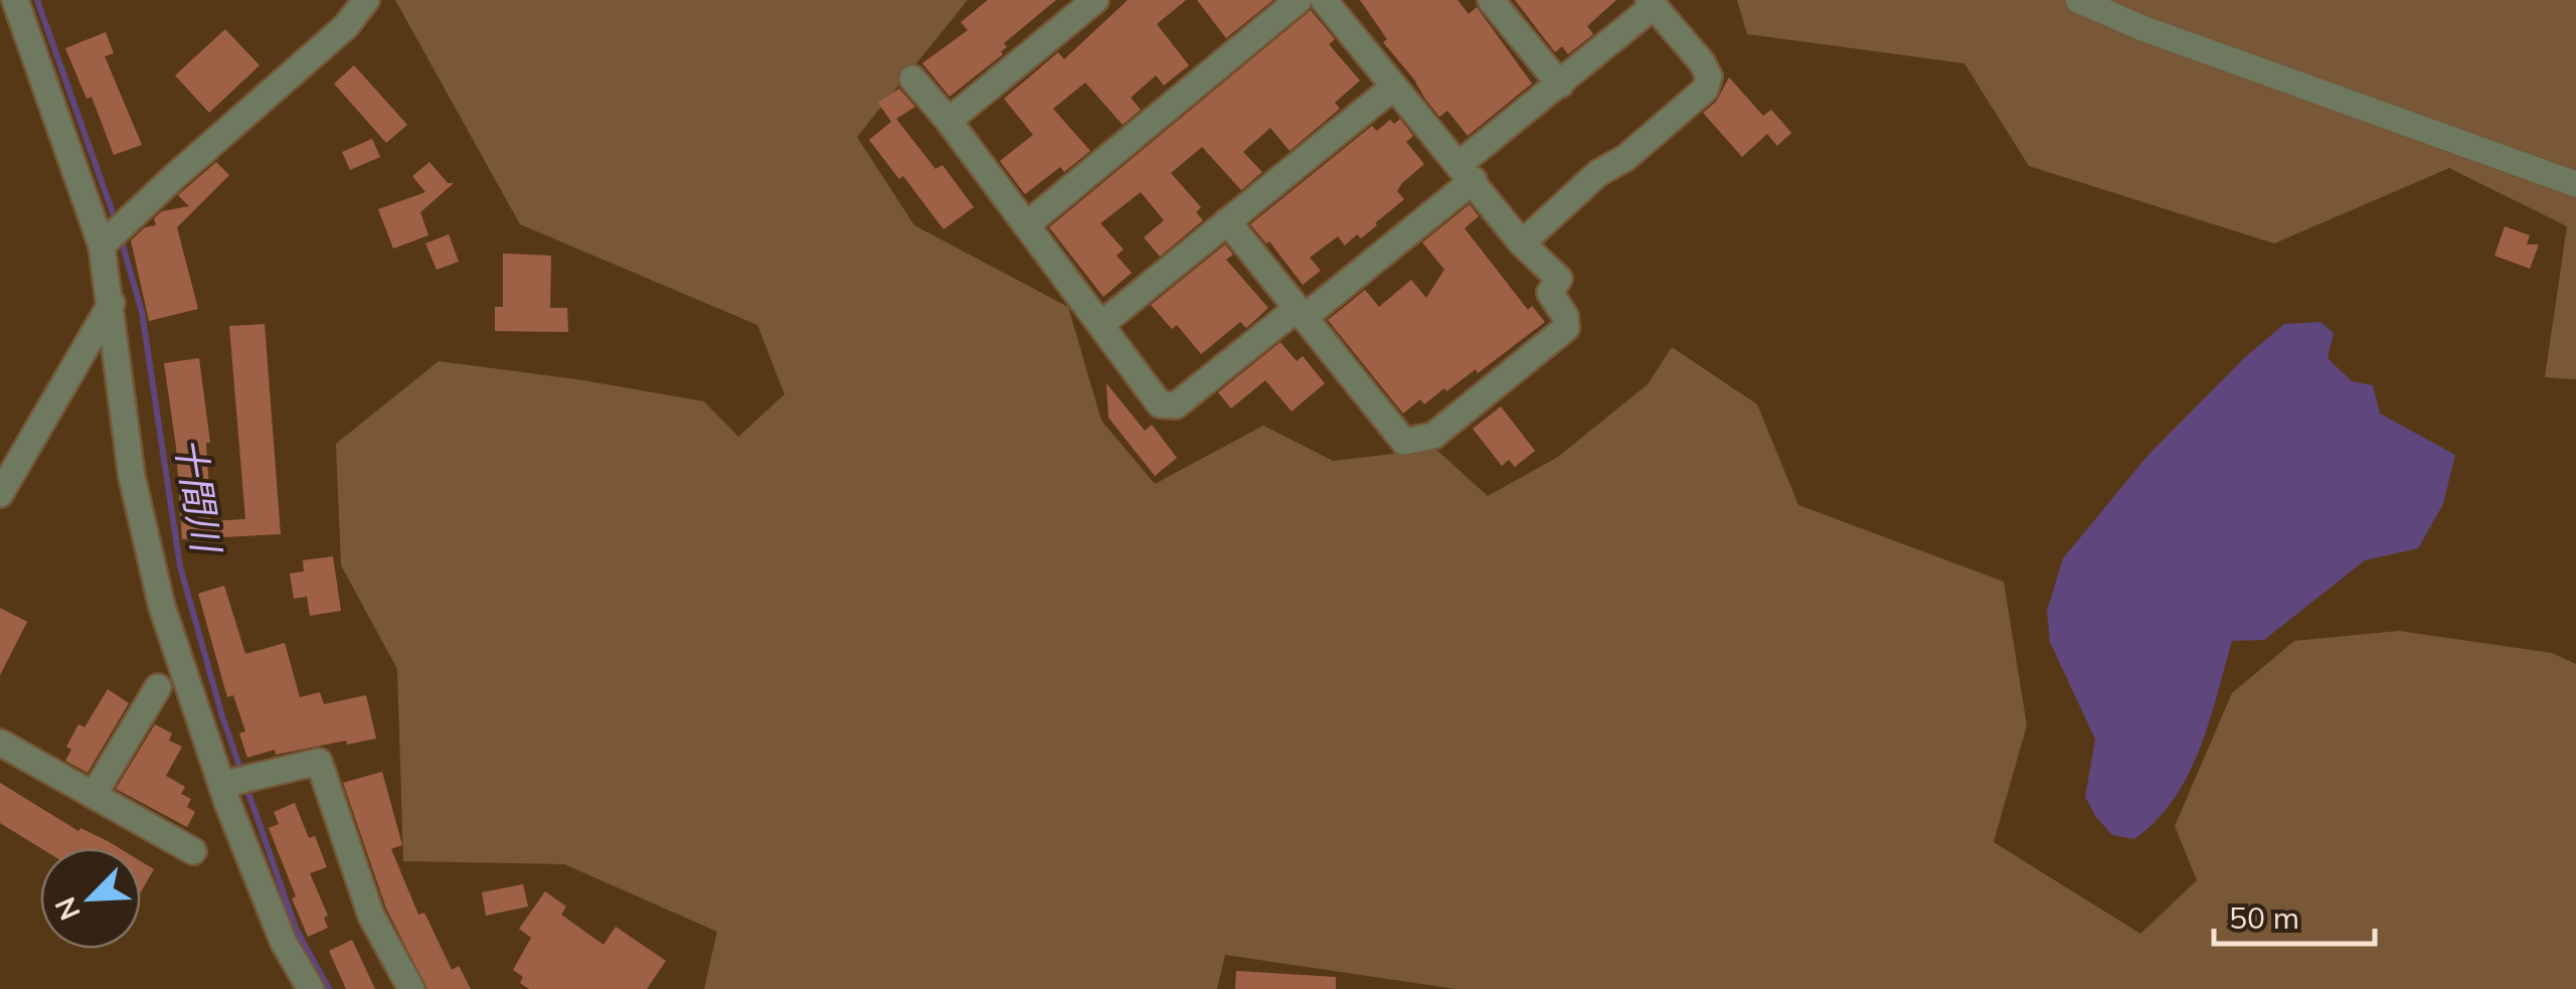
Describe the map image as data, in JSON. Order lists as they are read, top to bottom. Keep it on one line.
{"water":["十間川"],"scale_bar":"50 m","north":"bottom left"}
